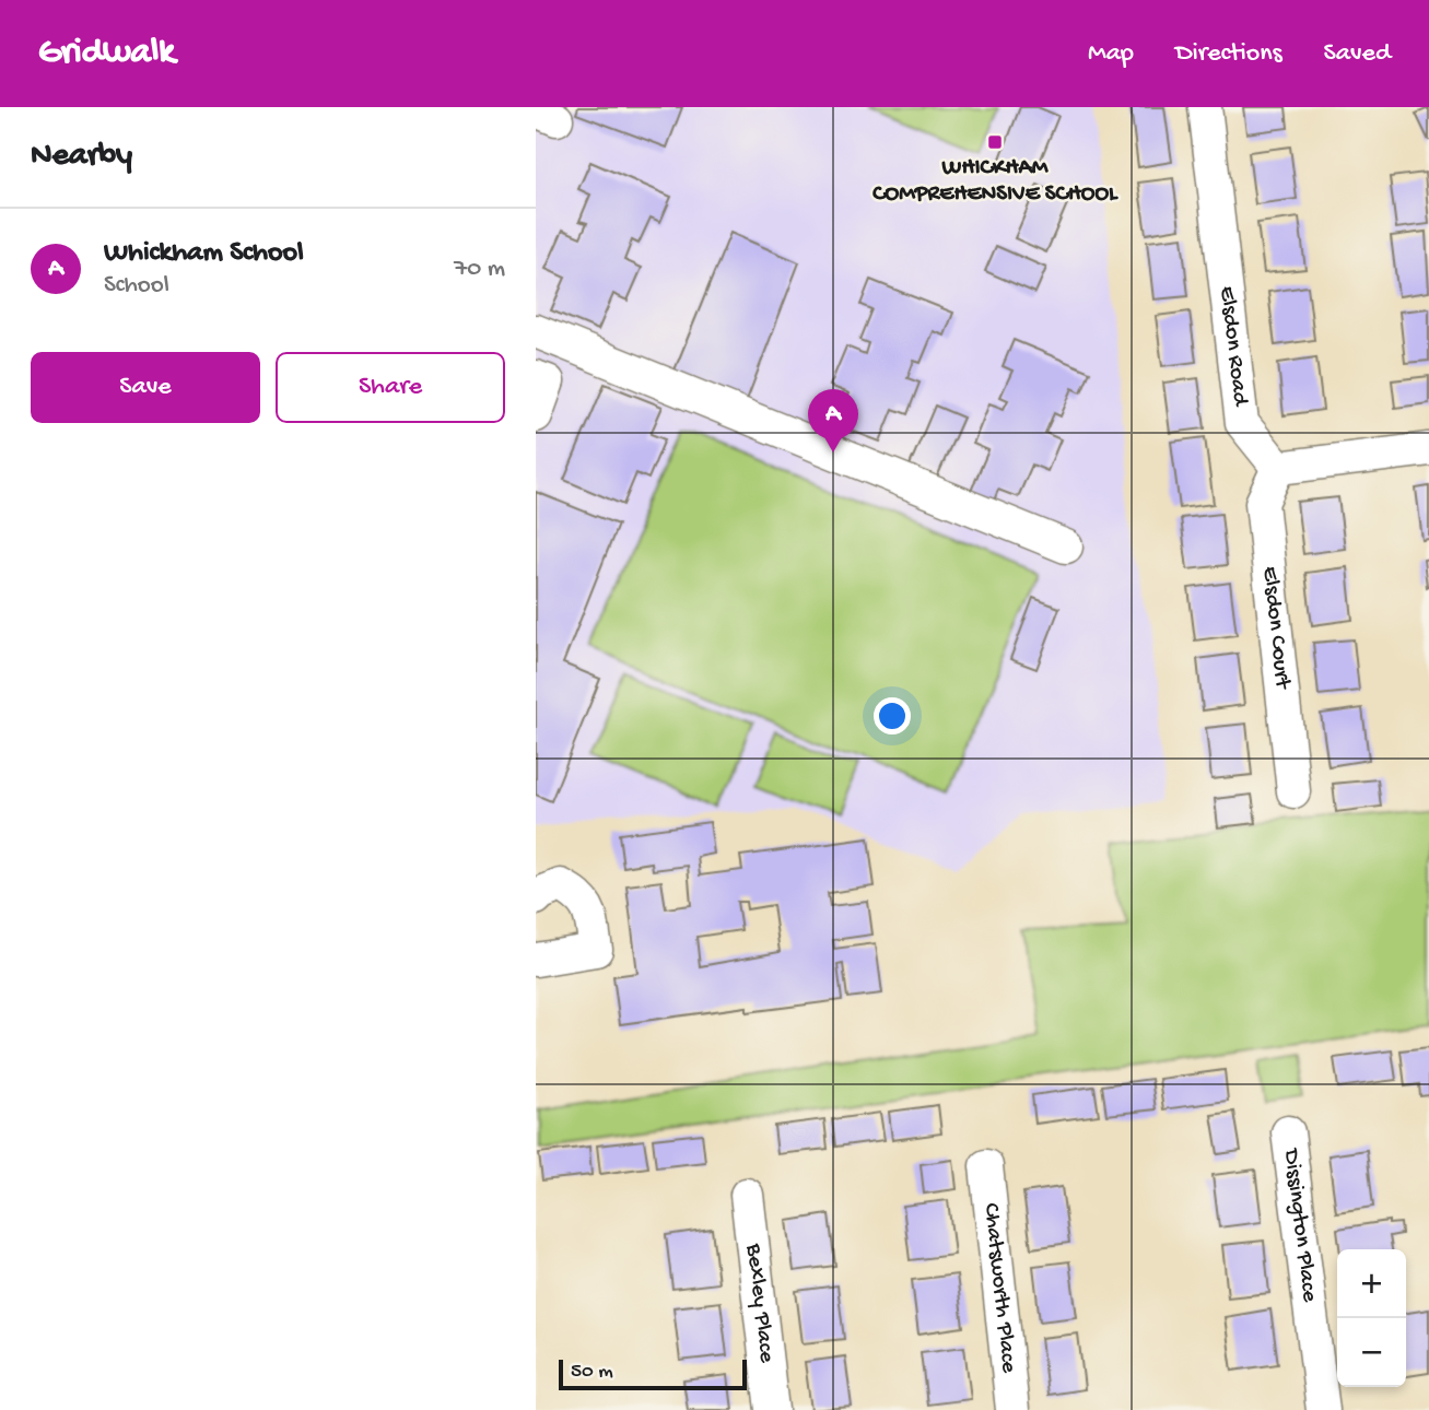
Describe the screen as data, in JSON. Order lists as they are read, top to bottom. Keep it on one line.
{"streets":{"street":["Elsdon Road","Elsdon Court","Dissington Place","Chatsworth Place","Bexley Place"]},"crossings":[["Elsdon Road","Elsdon Court"]],"places":{"transit":["WHICKHAM COMPREHENSIVE SCHOOL"]},"scale_bar":"50 m","page":{"header":"Gridwalk","nav":["Map","Directions","Saved"],"heading":"Nearby","list":[{"mark":"A","name":"Whickham School","note":"School","value":"70 m"}],"buttons":["Save","Share"],"pins":"A","map_buttons":["+","−"],"scale":"50 m"}}
